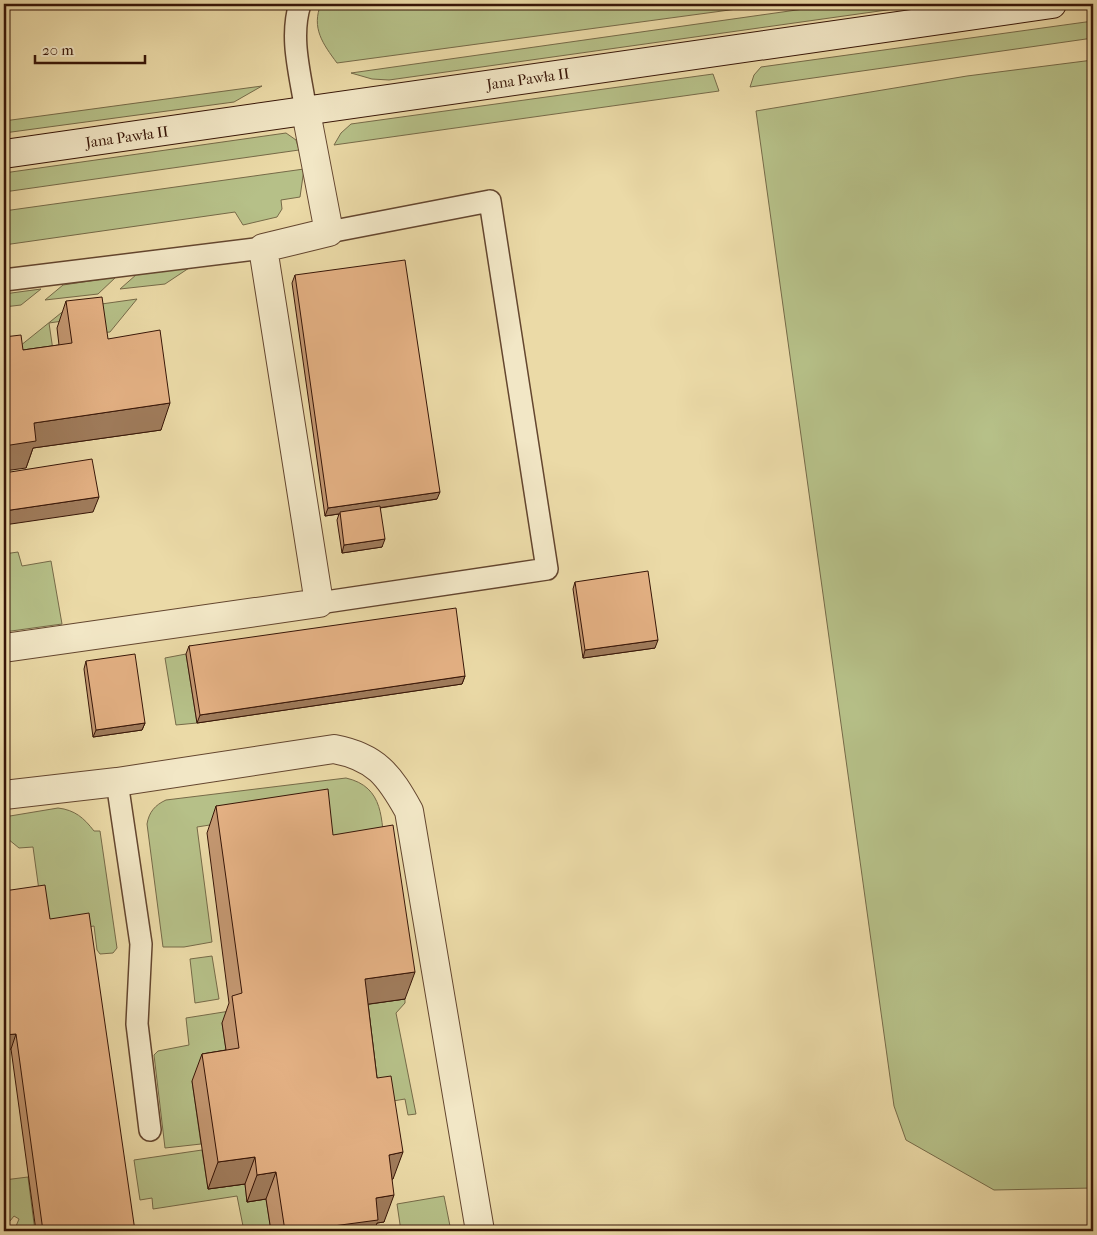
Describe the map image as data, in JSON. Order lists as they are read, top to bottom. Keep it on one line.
{"streets":{"street":["Jana Pawła II"]},"scale_bar":"20 m"}
